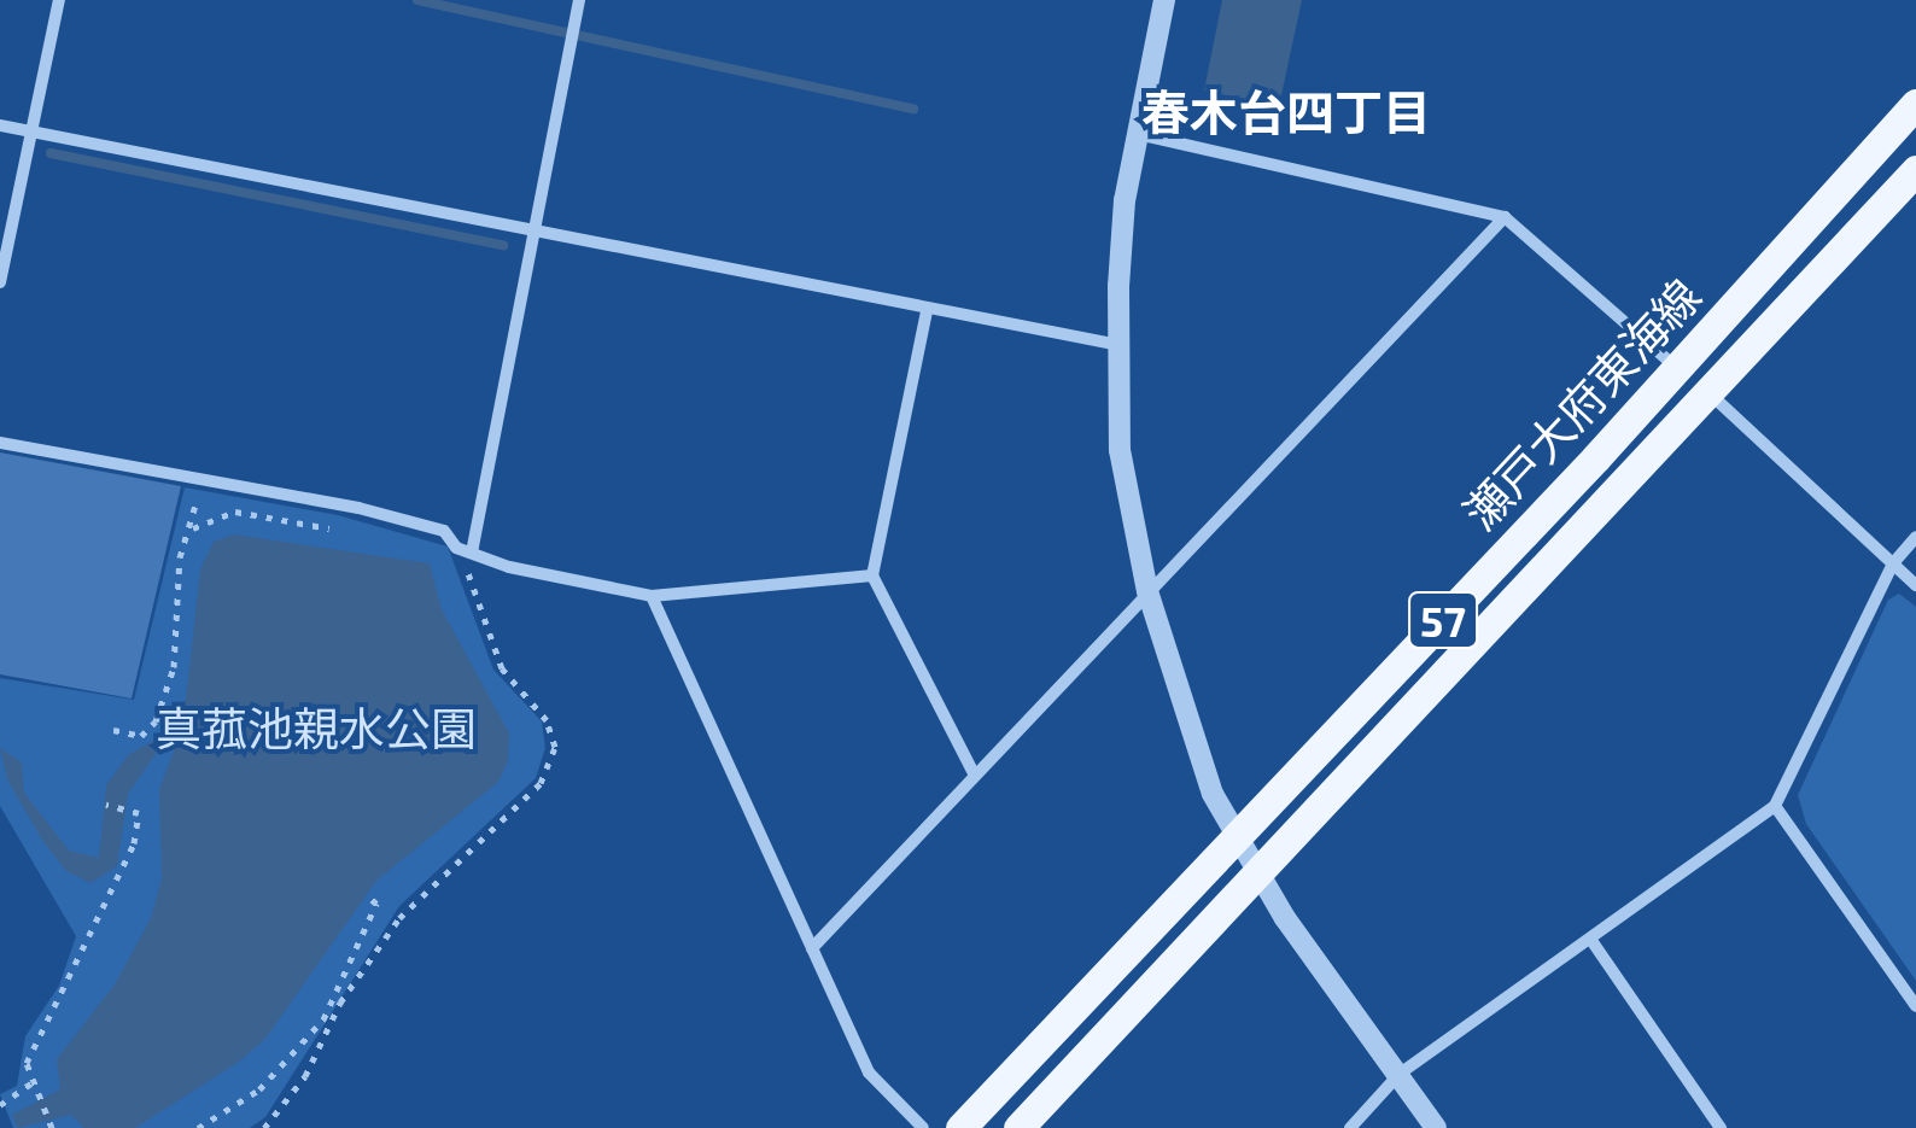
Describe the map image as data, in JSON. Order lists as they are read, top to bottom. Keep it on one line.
{"streets":{"main road":["瀬戸大府東海線","57"]},"districts":["春木台四丁目"],"parks":["真菰池親水公園"]}
